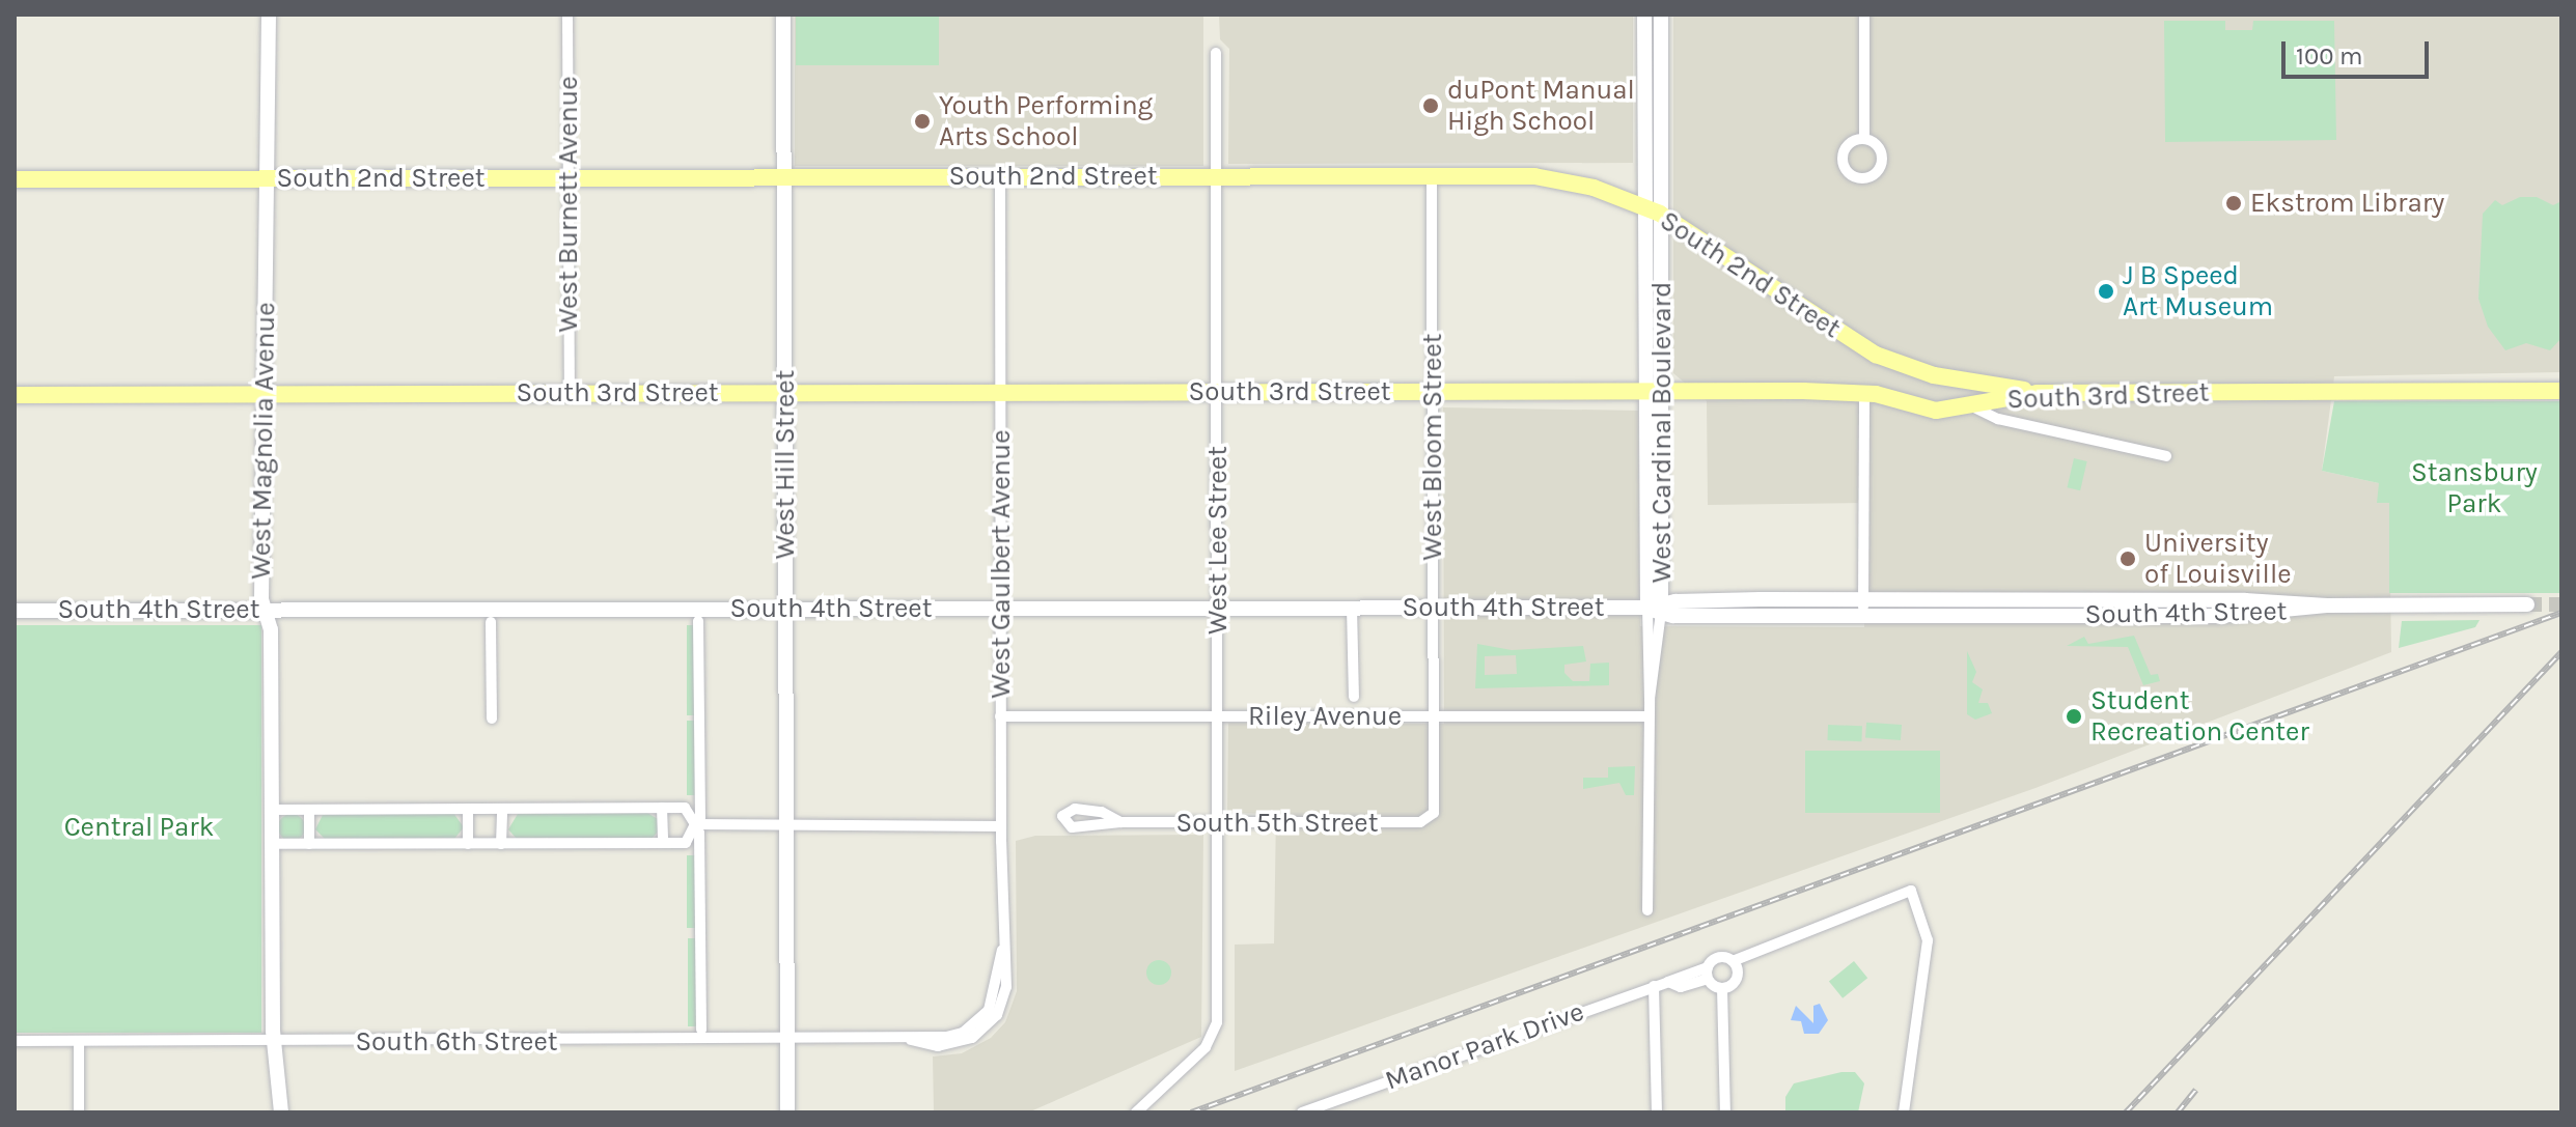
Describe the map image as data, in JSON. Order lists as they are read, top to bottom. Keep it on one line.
{"streets":{"main road":["South 2nd Street","South 3rd Street","West Cardinal Boulevard","West Magnolia Avenue","West Hill Street","South 4th Street"],"street":["West Burnett Avenue","West Bloom Street","West Lee Street","West Gaulbert Avenue","Riley Avenue","South 5th Street","South 6th Street","Manor Park Drive"]},"crossings":[["South 2nd Street","West Burnett Avenue"],["South 2nd Street","South 3rd Street"],["South 2nd Street","West Cardinal Boulevard"],["South 2nd Street","West Magnolia Avenue"],["South 2nd Street","West Bloom Street"],["South 2nd Street","West Hill Street"],["South 2nd Street","West Lee Street"],["South 2nd Street","West Gaulbert Avenue"],["West Burnett Avenue","South 3rd Street"],["South 3rd Street","West Cardinal Boulevard"],["South 3rd Street","West Magnolia Avenue"],["South 3rd Street","West Bloom Street"],["South 3rd Street","West Hill Street"],["South 3rd Street","West Lee Street"],["South 3rd Street","West Gaulbert Avenue"],["West Cardinal Boulevard","South 4th Street"],["West Cardinal Boulevard","Riley Avenue"],["West Magnolia Avenue","South 4th Street"],["West Magnolia Avenue","South 6th Street"],["West Bloom Street","South 4th Street"],["West Bloom Street","Riley Avenue"],["West Bloom Street","South 5th Street"],["West Hill Street","South 4th Street"],["West Hill Street","South 6th Street"],["West Lee Street","South 4th Street"],["West Lee Street","Riley Avenue"],["West Lee Street","South 5th Street"],["West Gaulbert Avenue","South 4th Street"],["West Gaulbert Avenue","Riley Avenue"],["West Gaulbert Avenue","South 6th Street"]],"parks":["Stansbury Park","Central Park"],"places":["duPont Manual High School","Youth Performing Arts School","Ekstrom Library","J B Speed Art Museum","University of Louisville","Student Recreation Center"],"scale_bar":"100 m"}
